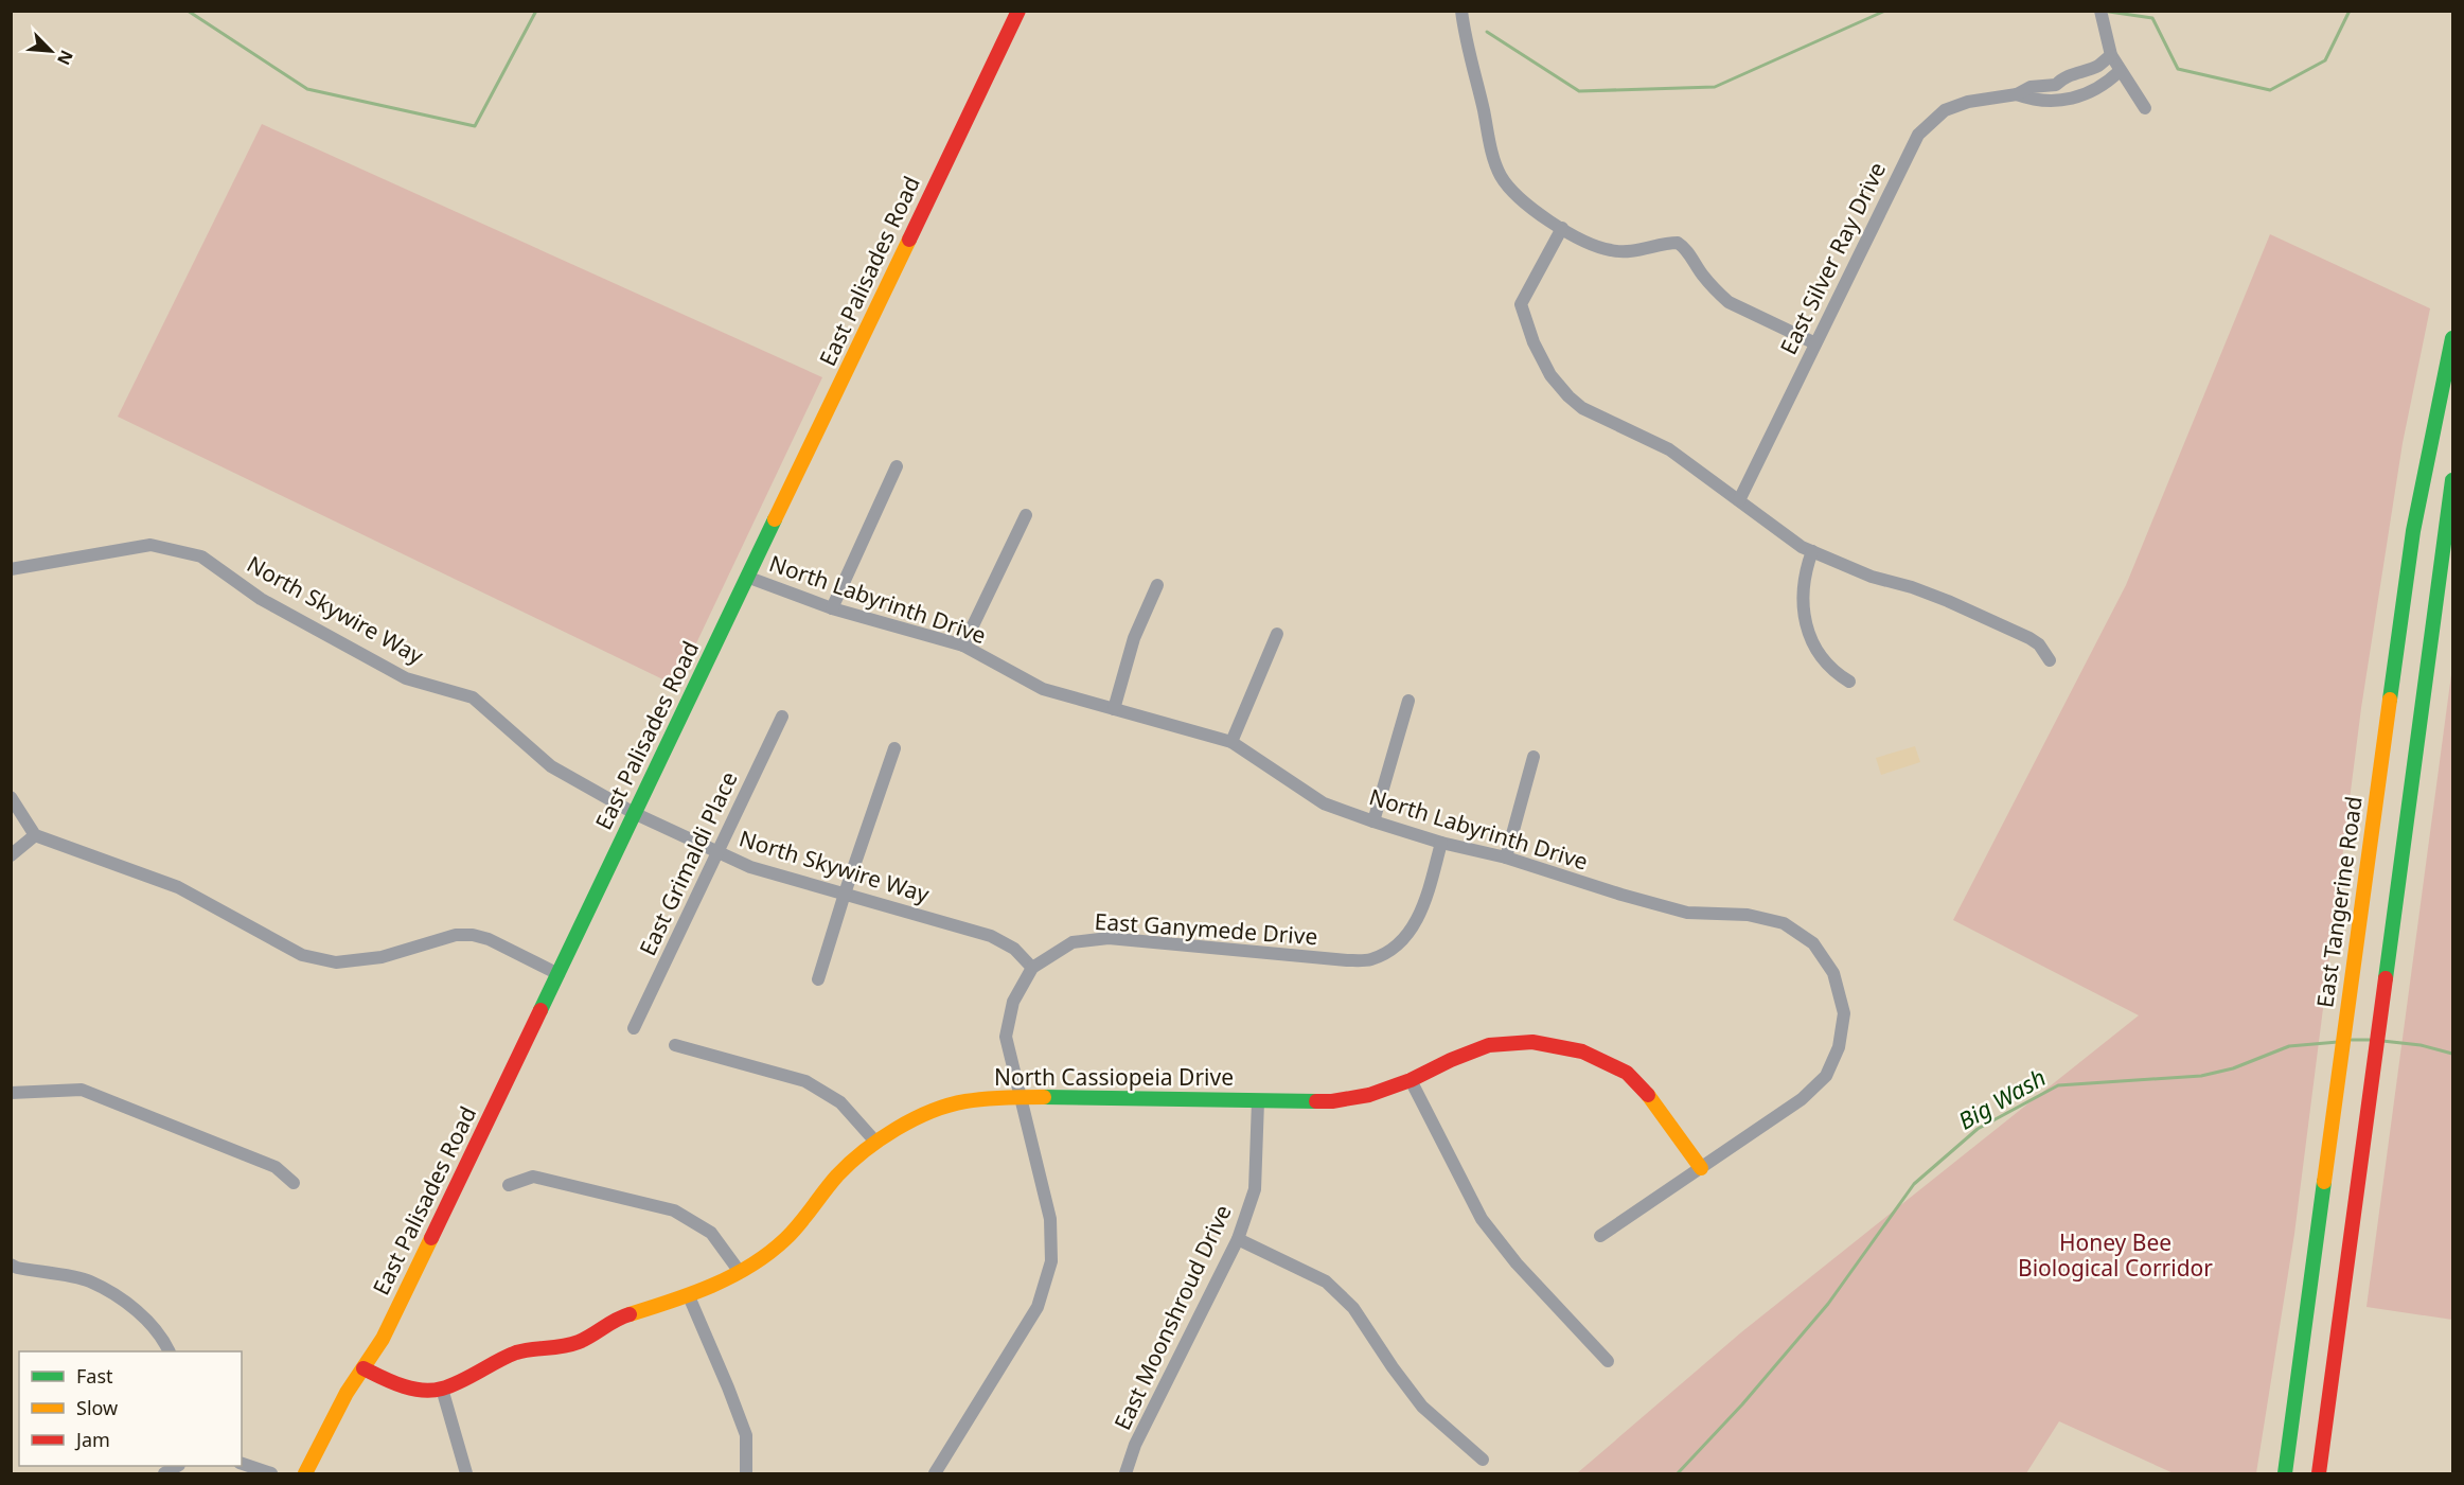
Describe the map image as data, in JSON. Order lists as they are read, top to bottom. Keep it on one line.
{"streets":{"street":["East Silver Ray Drive","East Palisades Road","North Labyrinth Drive","North Skywire Way","East Grimaldi Place","East Tangerine Road","East Ganymede Drive","North Cassiopeia Drive","East Moonshroud Drive"]},"crossings":[["East Palisades Road","North Labyrinth Drive"],["East Palisades Road","North Skywire Way"],["East Palisades Road","North Cassiopeia Drive"],["North Labyrinth Drive","East Ganymede Drive"],["North Labyrinth Drive","North Cassiopeia Drive"],["North Skywire Way","East Grimaldi Place"],["North Skywire Way","East Ganymede Drive"],["East Ganymede Drive","North Cassiopeia Drive"],["North Cassiopeia Drive","East Moonshroud Drive"]],"water":["Big Wash"],"parks":["Honey Bee Biological Corridor"],"legend":["Fast","Slow","Jam"],"north":"bottom right"}
